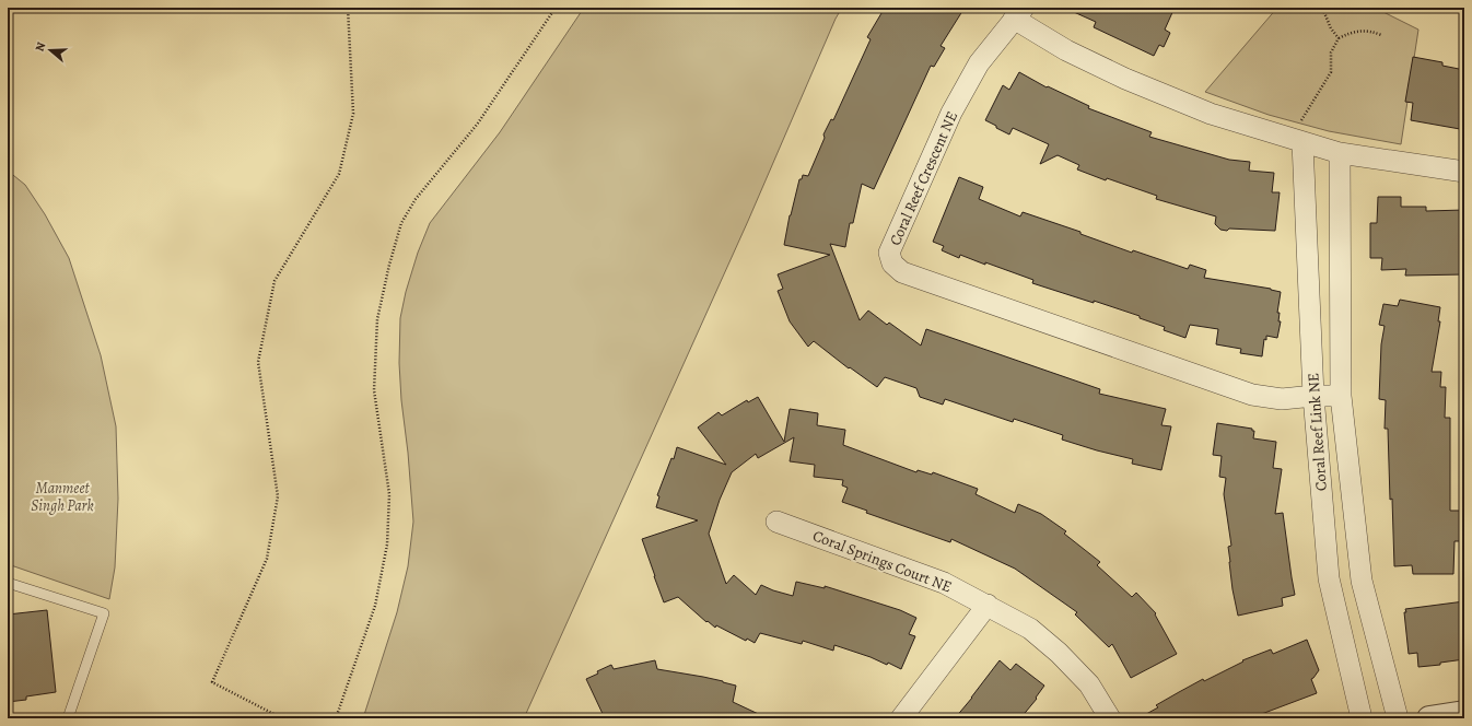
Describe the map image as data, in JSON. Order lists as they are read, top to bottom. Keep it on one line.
{"streets":{"street":["Coral Reef Crescent NE","Coral Reef Link NE","Coral Springs Court NE"]},"crossings":[["Coral Reef Crescent NE","Coral Reef Link NE"]],"parks":["Manmeet Singh Park"],"north":"left"}
